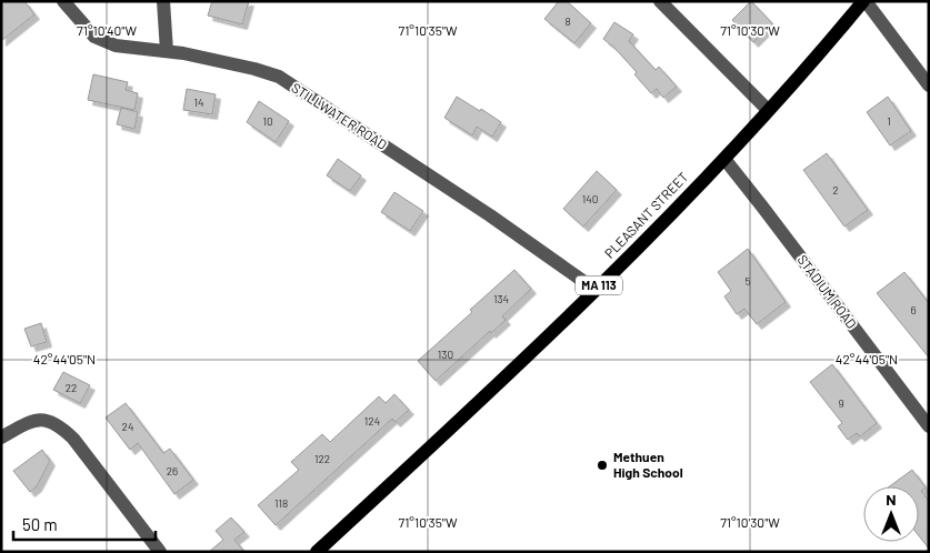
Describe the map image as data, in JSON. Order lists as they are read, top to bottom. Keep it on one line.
{"streets":{"main road":["PLEASANT STREET","MA 113"],"street":["STILLWATER ROAD","STADIUM ROAD"]},"crossings":[["STILLWATER ROAD","PLEASANT STREET"],["PLEASANT STREET","STADIUM ROAD"]],"places":["Methuen High School"],"house_numbers":["8","14","10","1","2","140","5","134","6","130","22","9","124","24","122","26","118"],"scale_bar":"50 m","north":"top","coordinates":["71°10'40\"W","71°10'35\"W","71°10'30\"W","42°44'05\"N"]}
